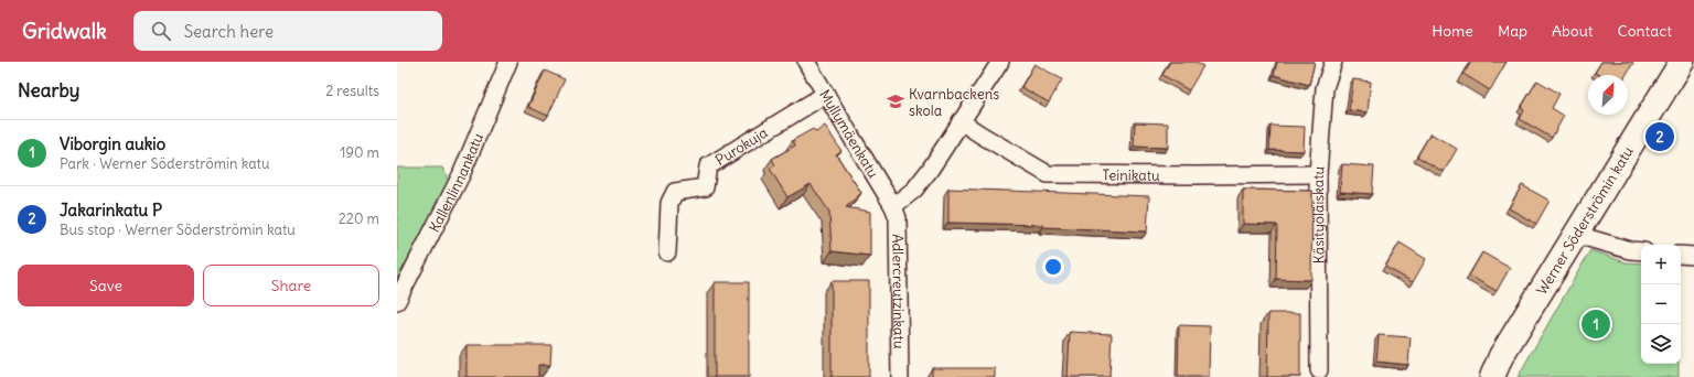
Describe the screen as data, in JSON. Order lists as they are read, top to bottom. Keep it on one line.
{"streets":{"street":["Myllymäenkatu","Purokuja","Teinikatu","Kallenlinnankatu","Käsityöläiskatu","Werner Söderströmin katu","Adlercreutzinkatu"]},"crossings":[["Myllymäenkatu","Purokuja"],["Myllymäenkatu","Adlercreutzinkatu"],["Teinikatu","Käsityöläiskatu"]],"places":{"school or university":["Kvarnbackens skola"]},"north":"top right","page":{"header":"Gridwalk","search":"Search here","nav":["Home","Map","About","Contact"],"heading":["Nearby","2 results"],"list":[{"mark":"1","name":"Viborgin aukio","note":"Park · Werner Söderströmin katu","value":"190 m"},{"mark":"2","name":"Jakarinkatu P","note":"Bus stop · Werner Söderströmin katu","value":"220 m"}],"pins":["2","1"],"map_buttons":["+","−"],"buttons":["Save","Share"]}}
